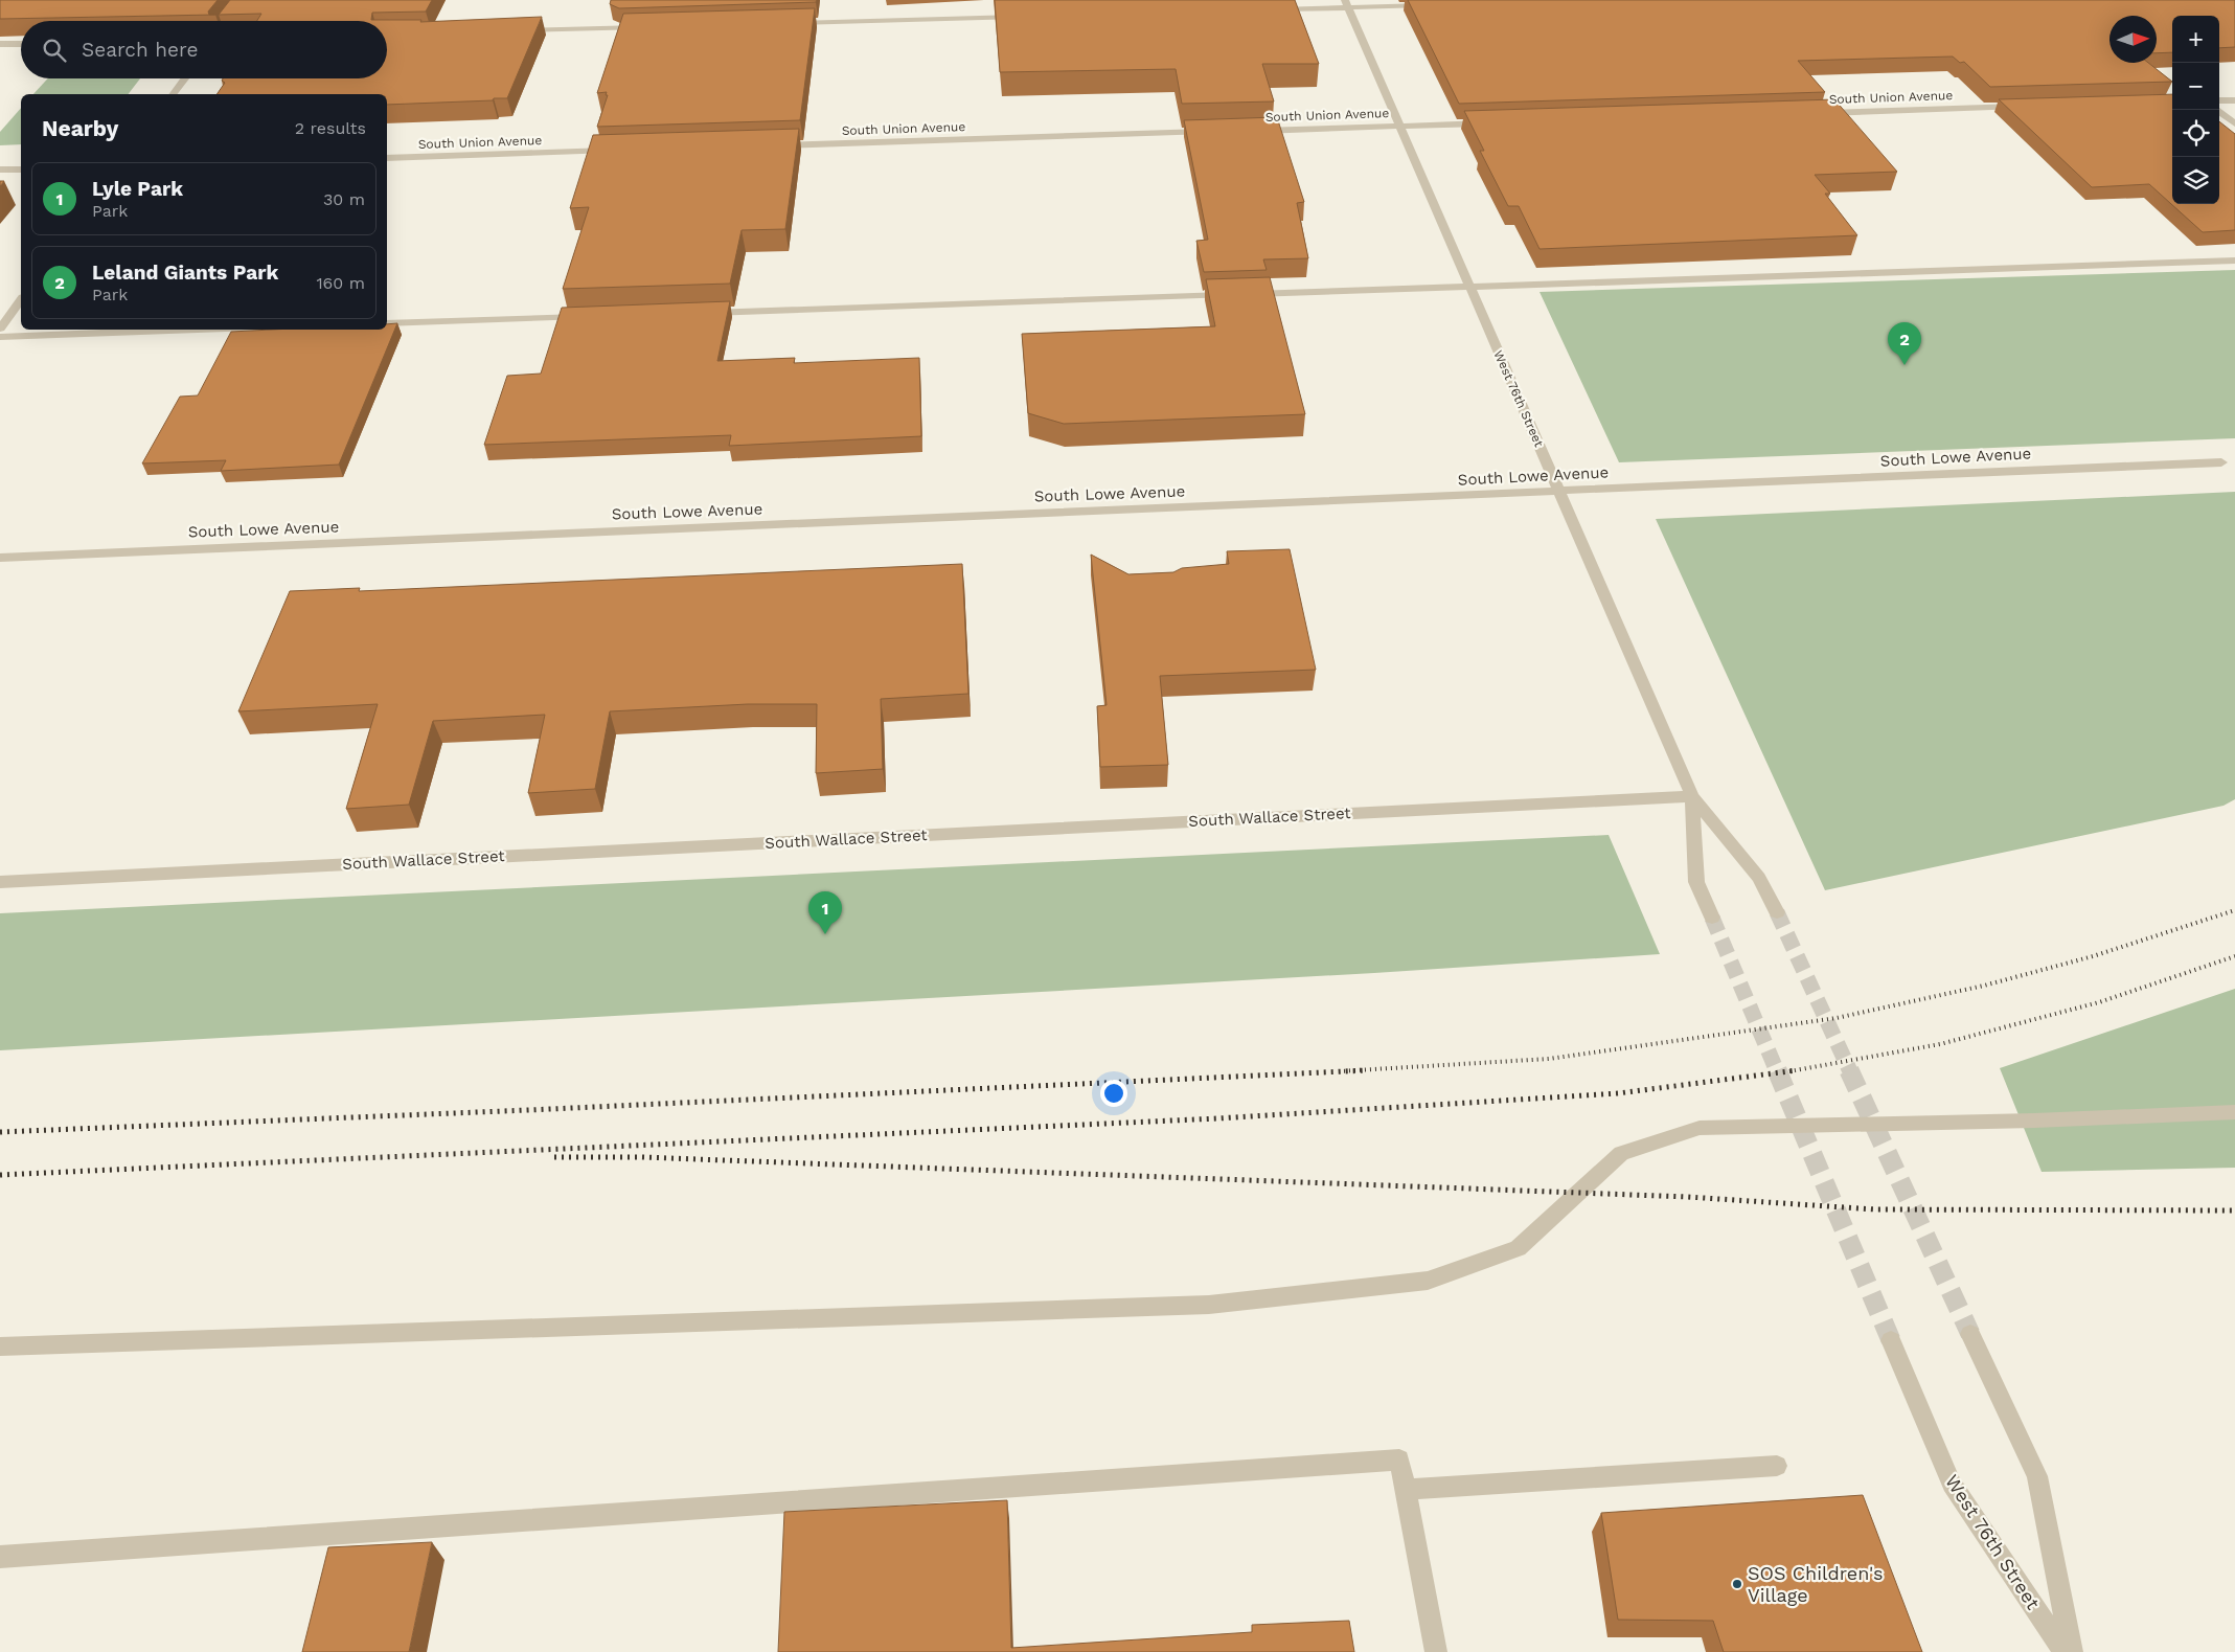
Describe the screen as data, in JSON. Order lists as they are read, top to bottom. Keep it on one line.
{"streets":{"street":["South Union Avenue","West 76th Street","South Lowe Avenue","South Wallace Street"]},"crossings":[["South Union Avenue","West 76th Street"],["West 76th Street","South Lowe Avenue"],["West 76th Street","South Wallace Street"]],"places":["SOS Children's Village"],"north":"right","page":{"map_buttons":["+","−"],"search":"Search here","heading":["Nearby","2 results"],"list":[{"mark":"1","name":"Lyle Park","note":"Park","value":"30 m"},{"mark":"2","name":"Leland Giants Park","note":"Park","value":"160 m"}],"pins":["2","1"]}}
